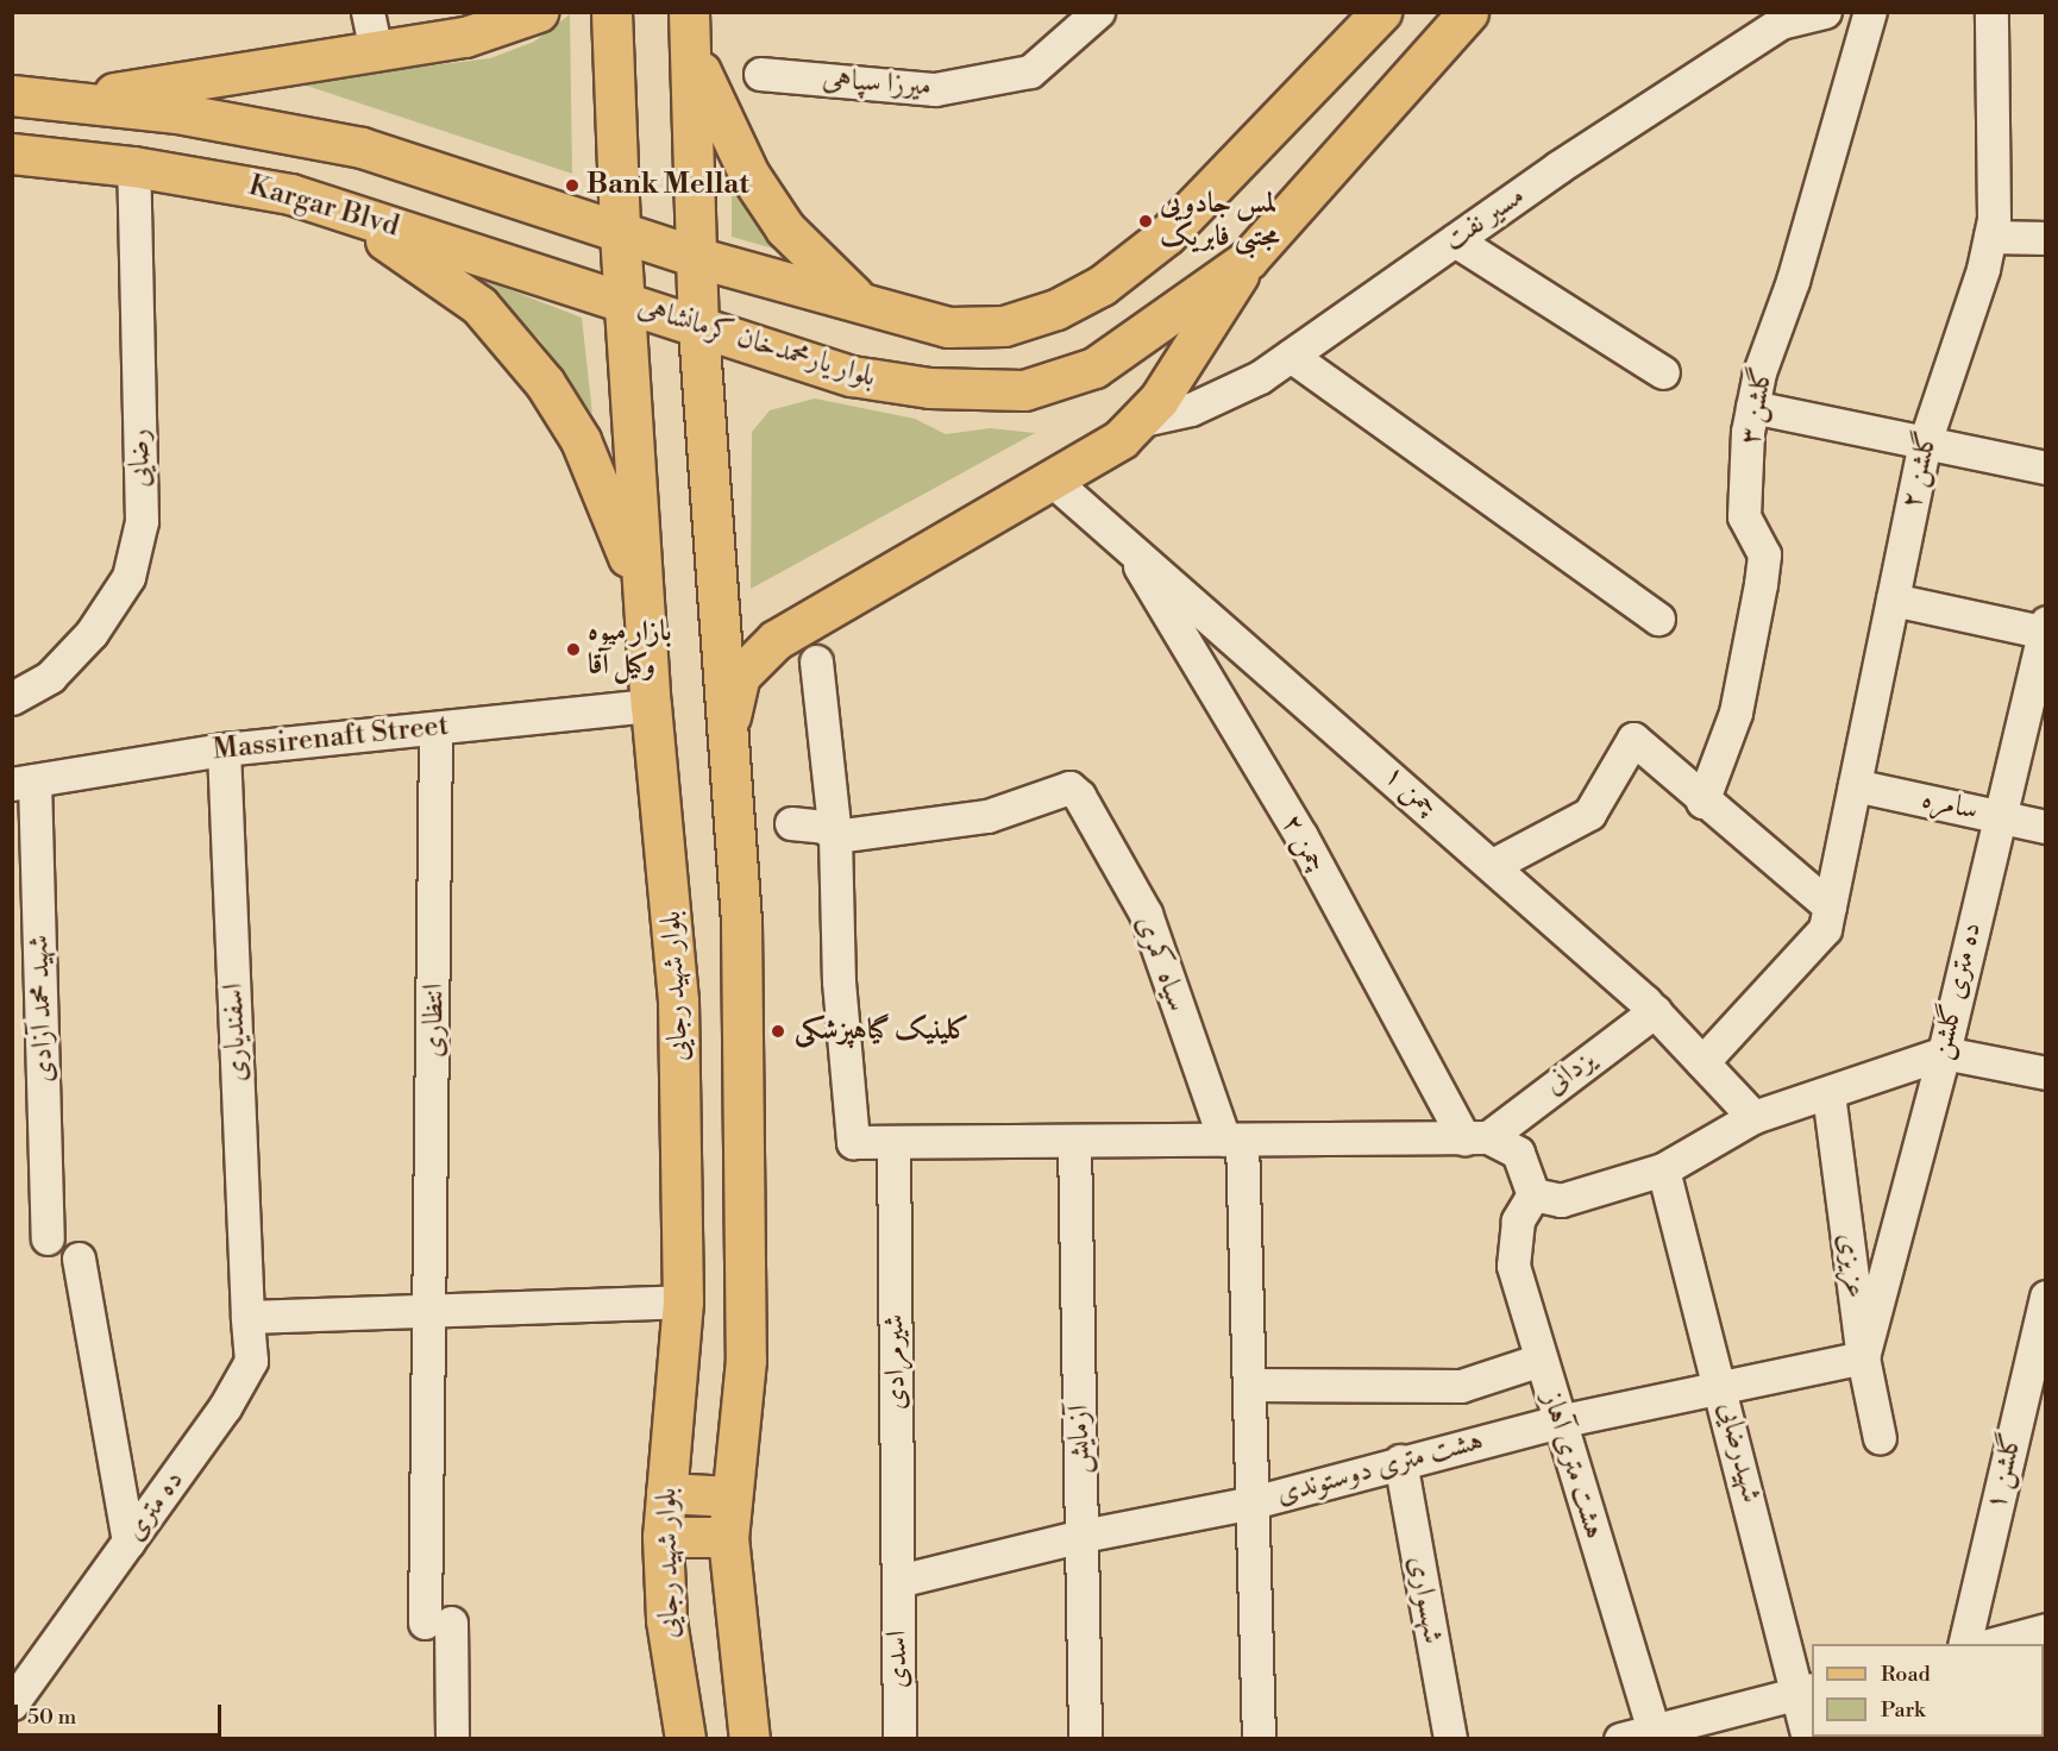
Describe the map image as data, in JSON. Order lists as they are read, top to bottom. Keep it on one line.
{"streets":{"main road":["Kargar Blvd","بلوار یارمحمدخان کرمانشاهی","بلوار شهید رجایی"],"street":["میرزا سپاهی","مسیر نفت","گلشن ۳","رضایی","گلشن ۲","Massirenaft Street","چمن ۱","سامره","چمن ۲","سیاه کمری","ده متری گلشن","شهید محمد آزادی","انتظاری","اسفندیاری","یزدانی","عزیزی","شیرمرادی","آزمایش","شهیدرضایی","هشت متری آهاز","هشت متری دوستوندی","گلشن ۱","ده متری","شهسواری","اسدی"]},"crossings":[["Kargar Blvd","بلوار یارمحمدخان کرمانشاهی"],["Kargar Blvd","رضایی"],["Kargar Blvd","بلوار شهید رجایی"],["بلوار یارمحمدخان کرمانشاهی","بلوار شهید رجایی"],["گلشن ۲","سامره"],["Massirenaft Street","بلوار شهید رجایی"],["Massirenaft Street","شهید محمد آزادی"],["Massirenaft Street","انتظاری"],["Massirenaft Street","اسفندیاری"],["چمن ۱","چمن ۲"],["چمن ۱","یزدانی"],["سامره","ده متری گلشن"],["چمن ۲","یزدانی"],["سیاه کمری","هشت متری دوستوندی"],["ده متری گلشن","عزیزی"],["ده متری گلشن","هشت متری دوستوندی"],["اسفندیاری","ده متری"],["عزیزی","هشت متری دوستوندی"],["شیرمرادی","هشت متری دوستوندی"],["شیرمرادی","اسدی"],["آزمایش","هشت متری دوستوندی"],["شهیدرضایی","هشت متری دوستوندی"],["هشت متری آهاز","هشت متری دوستوندی"],["هشت متری دوستوندی","شهسواری"],["هشت متری دوستوندی","اسدی"]],"places":["Bank Mellat","لمس جادویی مجتبی فابریک","بازار میوه وکیل آقا","کلینیک گیاهپزشکی"],"legend":["Road","Park"],"scale_bar":"50 m"}
